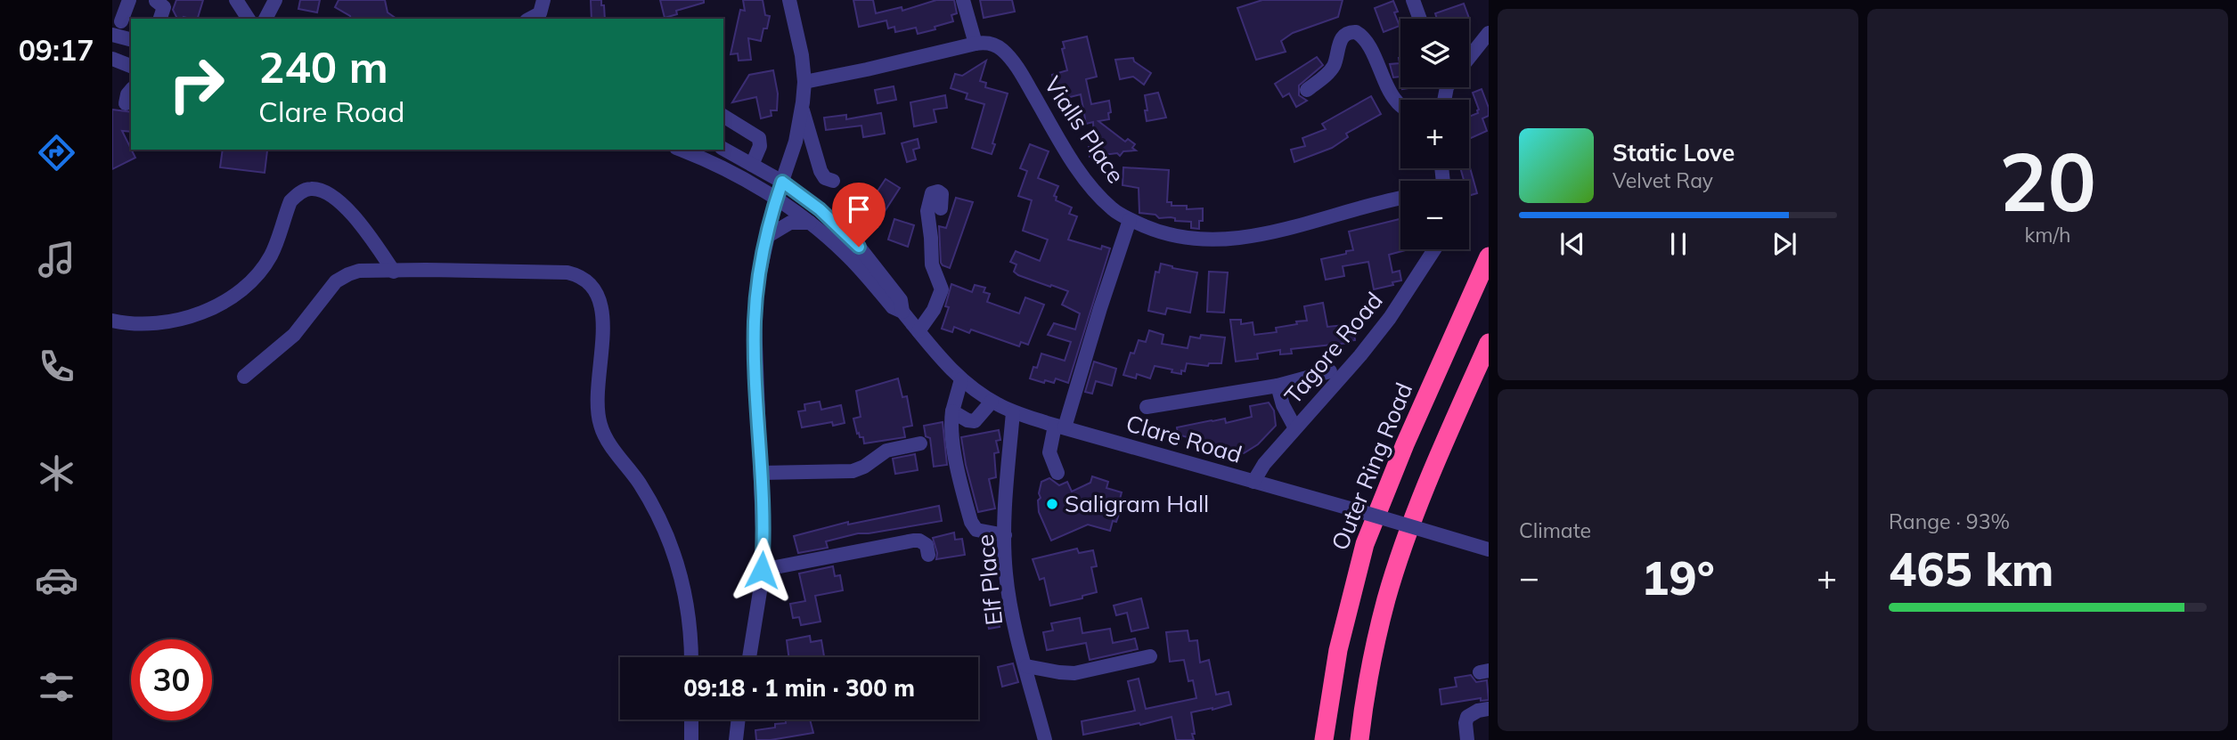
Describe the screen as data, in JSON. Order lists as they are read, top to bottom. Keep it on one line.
{"streets":{"highway":["Outer Ring Road"],"street":["Vialls Place","Tagore Road","Clare Road","Elf Place"]},"crossings":[["Tagore Road","Clare Road"],["Clare Road","Elf Place"]],"places":["Saligram Hall"],"page":{"tabs":"09:17","tile":[["20","km/h"],"Climate",["Range · 93%","465 km"]],"map_buttons":["+","−"],"turn":["240 m","Clare Road"],"song":["Static Love","Velvet Ray"],"heat":["−","19°","+"],"limit":"30","trip":"09:18 · 1 min · 300 m"}}
